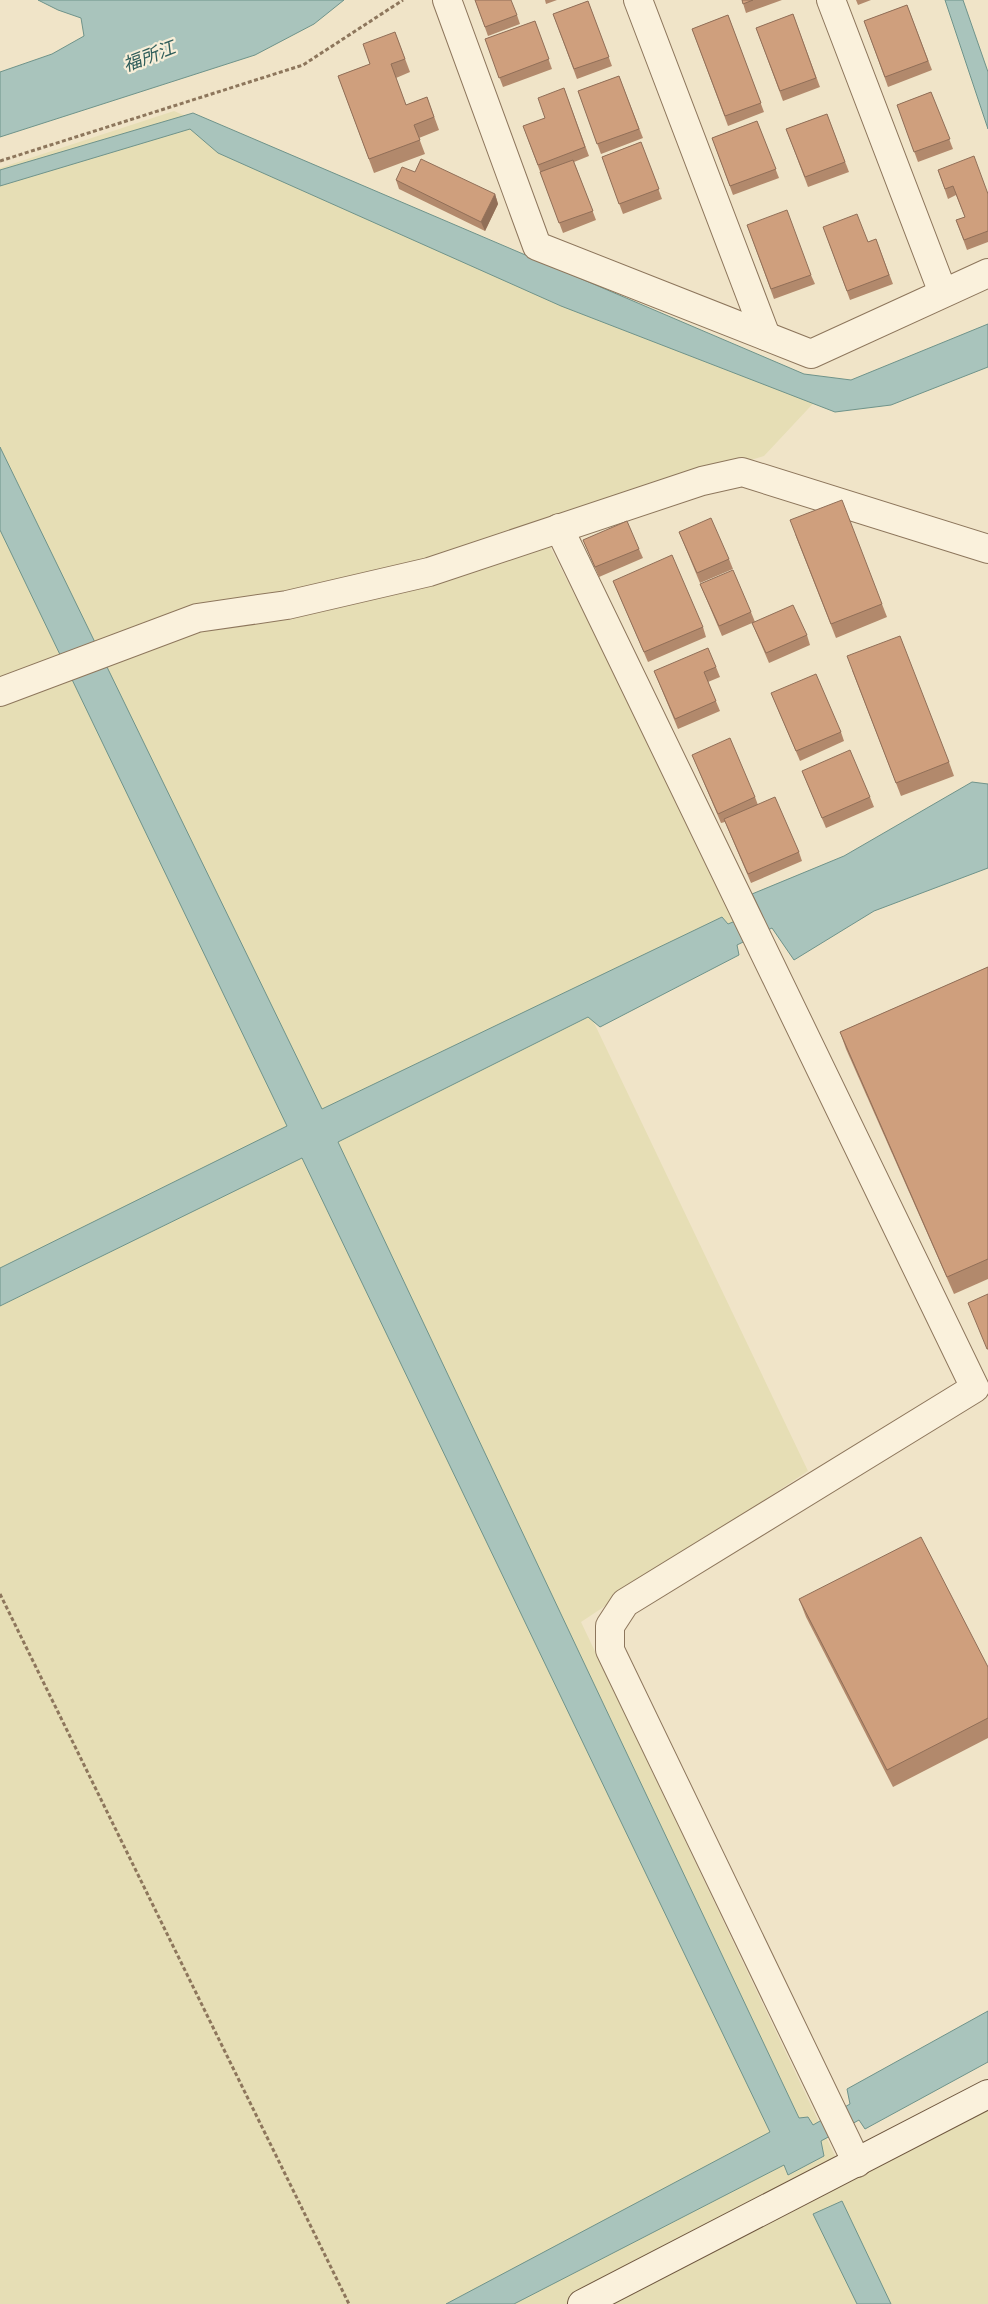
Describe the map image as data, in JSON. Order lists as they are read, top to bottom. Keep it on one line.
{"water":["福所江"]}
